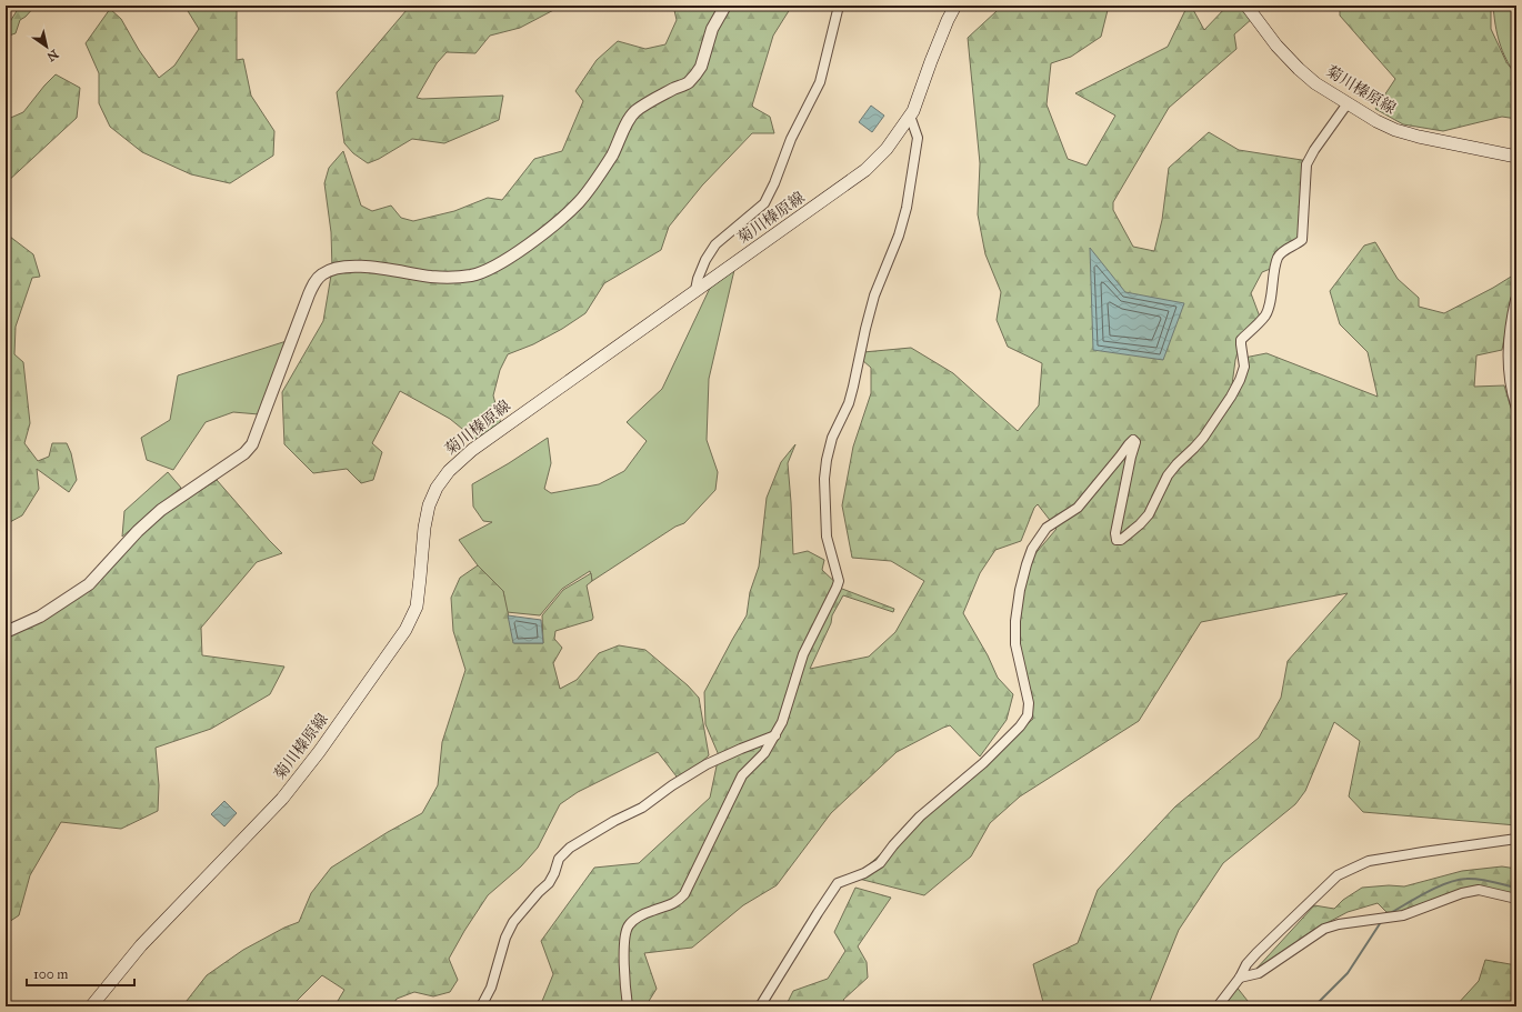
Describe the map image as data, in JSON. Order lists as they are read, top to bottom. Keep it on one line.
{"streets":{"main road":["菊川榛原線"]},"scale_bar":"100 m","north":"bottom right"}
